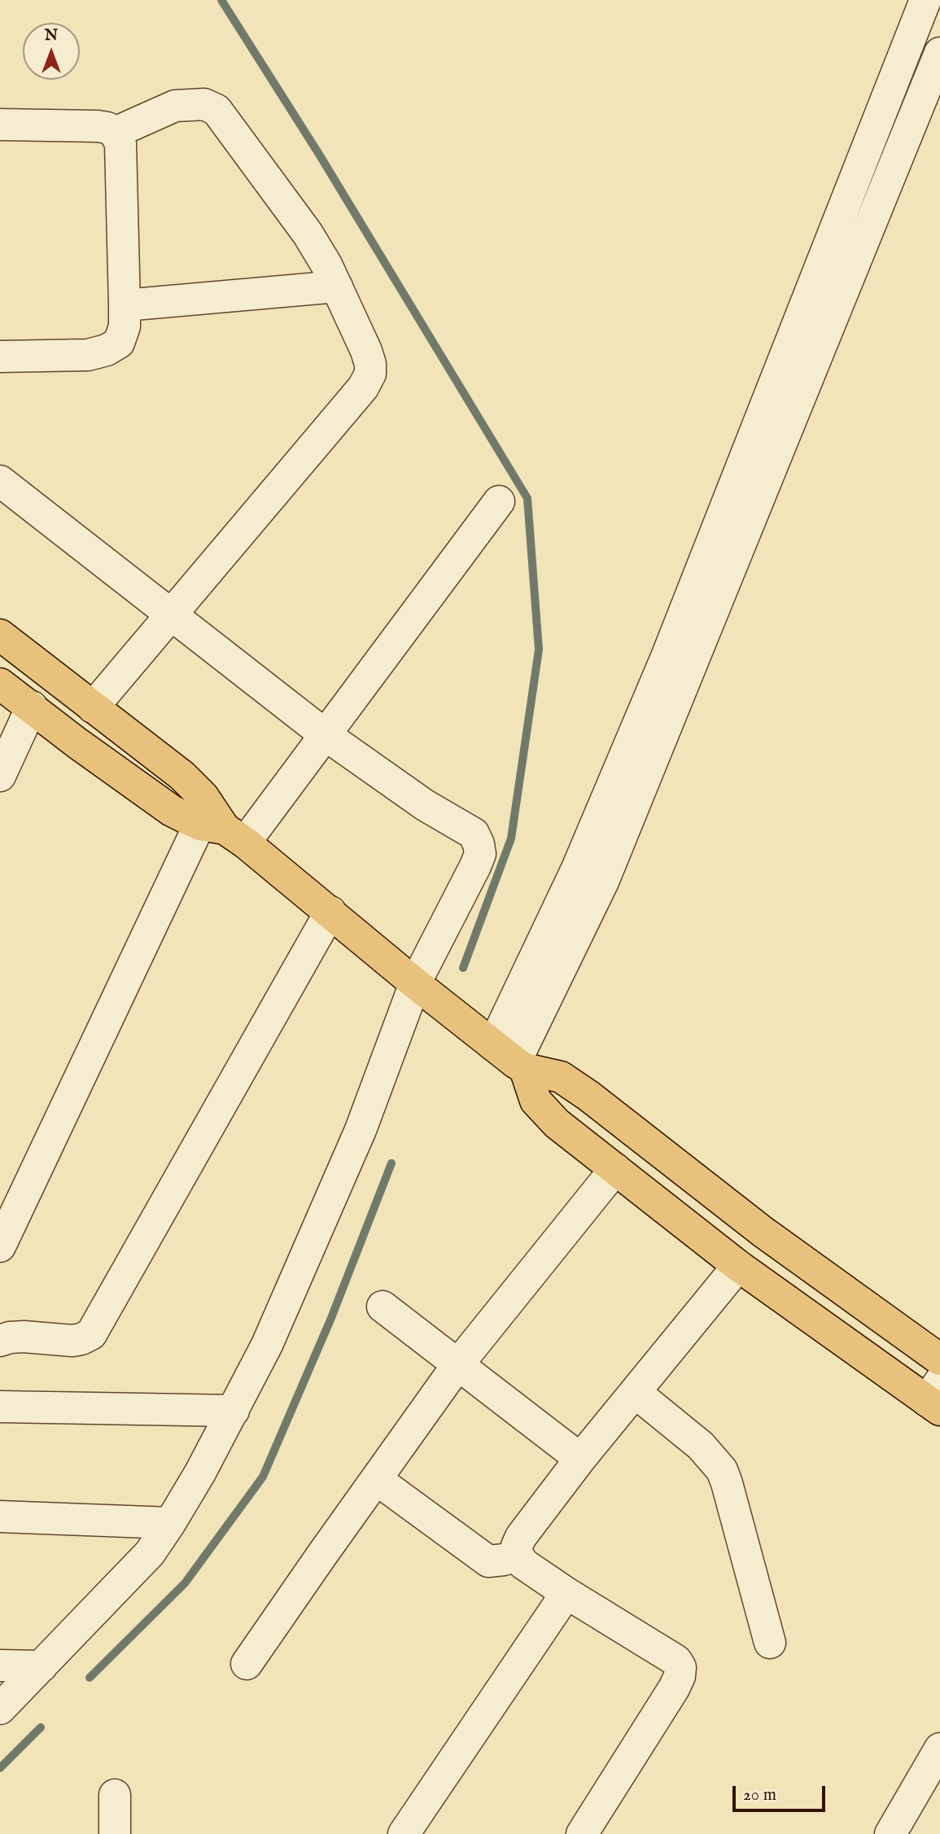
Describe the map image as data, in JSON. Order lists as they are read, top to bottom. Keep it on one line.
{"scale_bar":"20 m","north":"top"}
